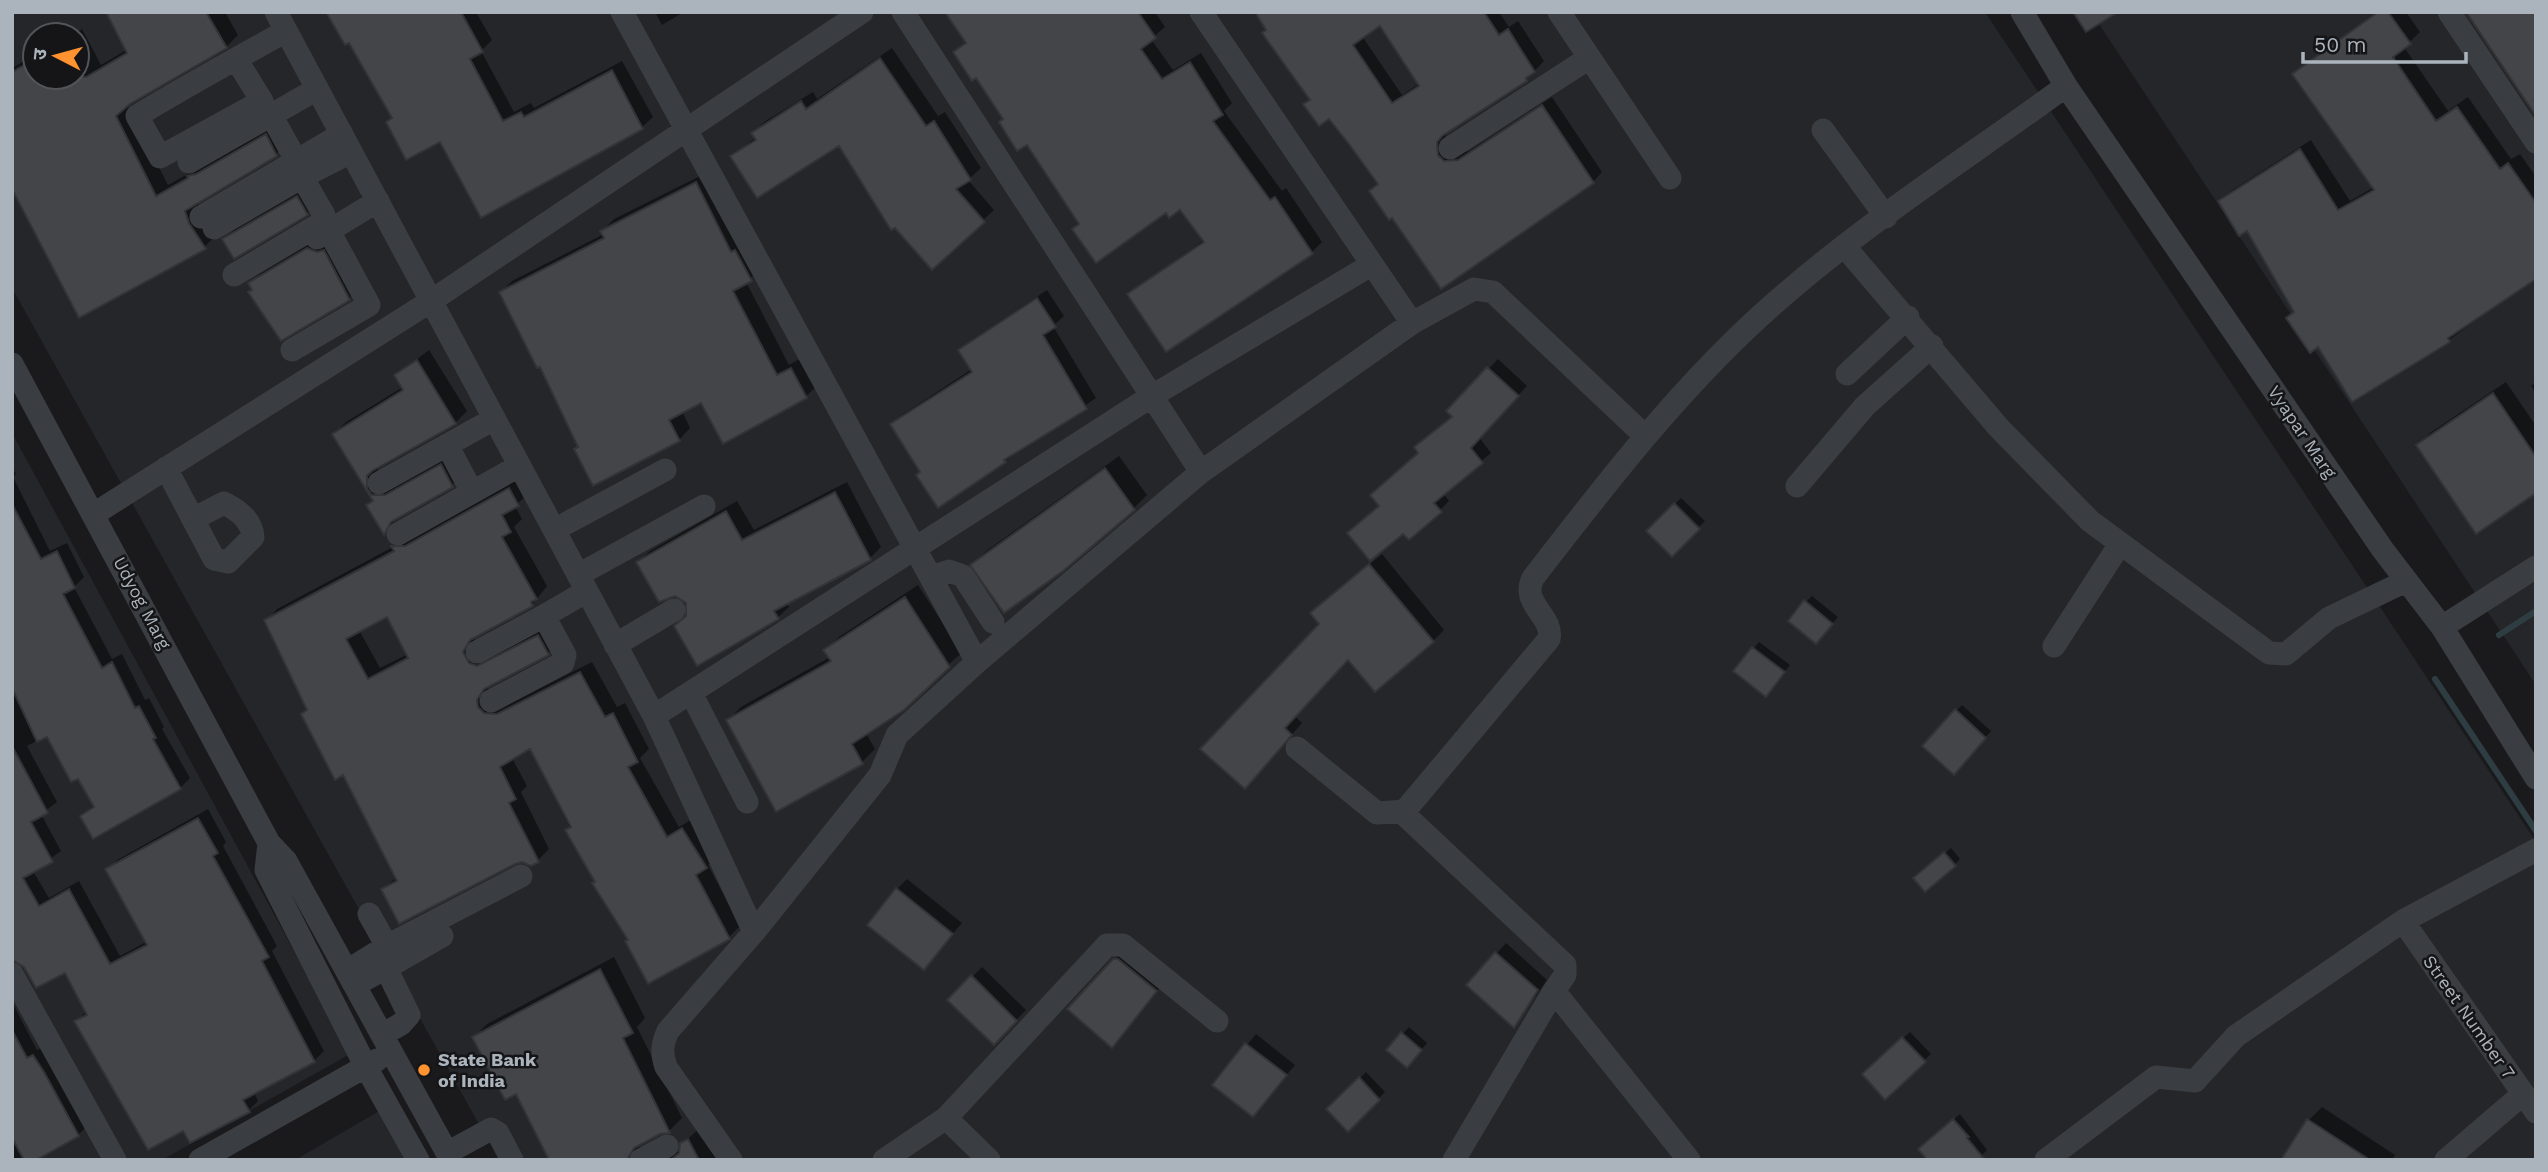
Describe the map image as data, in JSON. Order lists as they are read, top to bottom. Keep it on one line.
{"streets":{"street":["Vyapar Marg","Udyog Marg","Street Number 7"]},"places":["State Bank of India"],"scale_bar":"50 m","north":"left"}
